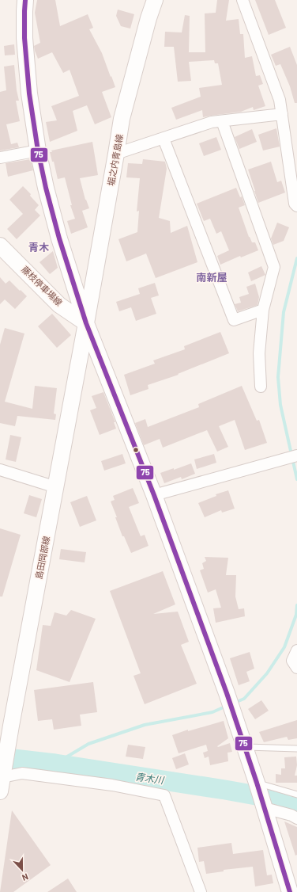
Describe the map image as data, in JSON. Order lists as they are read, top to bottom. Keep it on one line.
{"streets":{"street":["堀之内青島線","藤枝停車場線","島田岡部線"]},"crossings":[["堀之内青島線","藤枝停車場線"],["堀之内青島線","島田岡部線"],["藤枝停車場線","島田岡部線"]],"districts":["青木","南新屋"],"water":["青木川"],"lines":["transit line 75"],"north":"bottom"}
